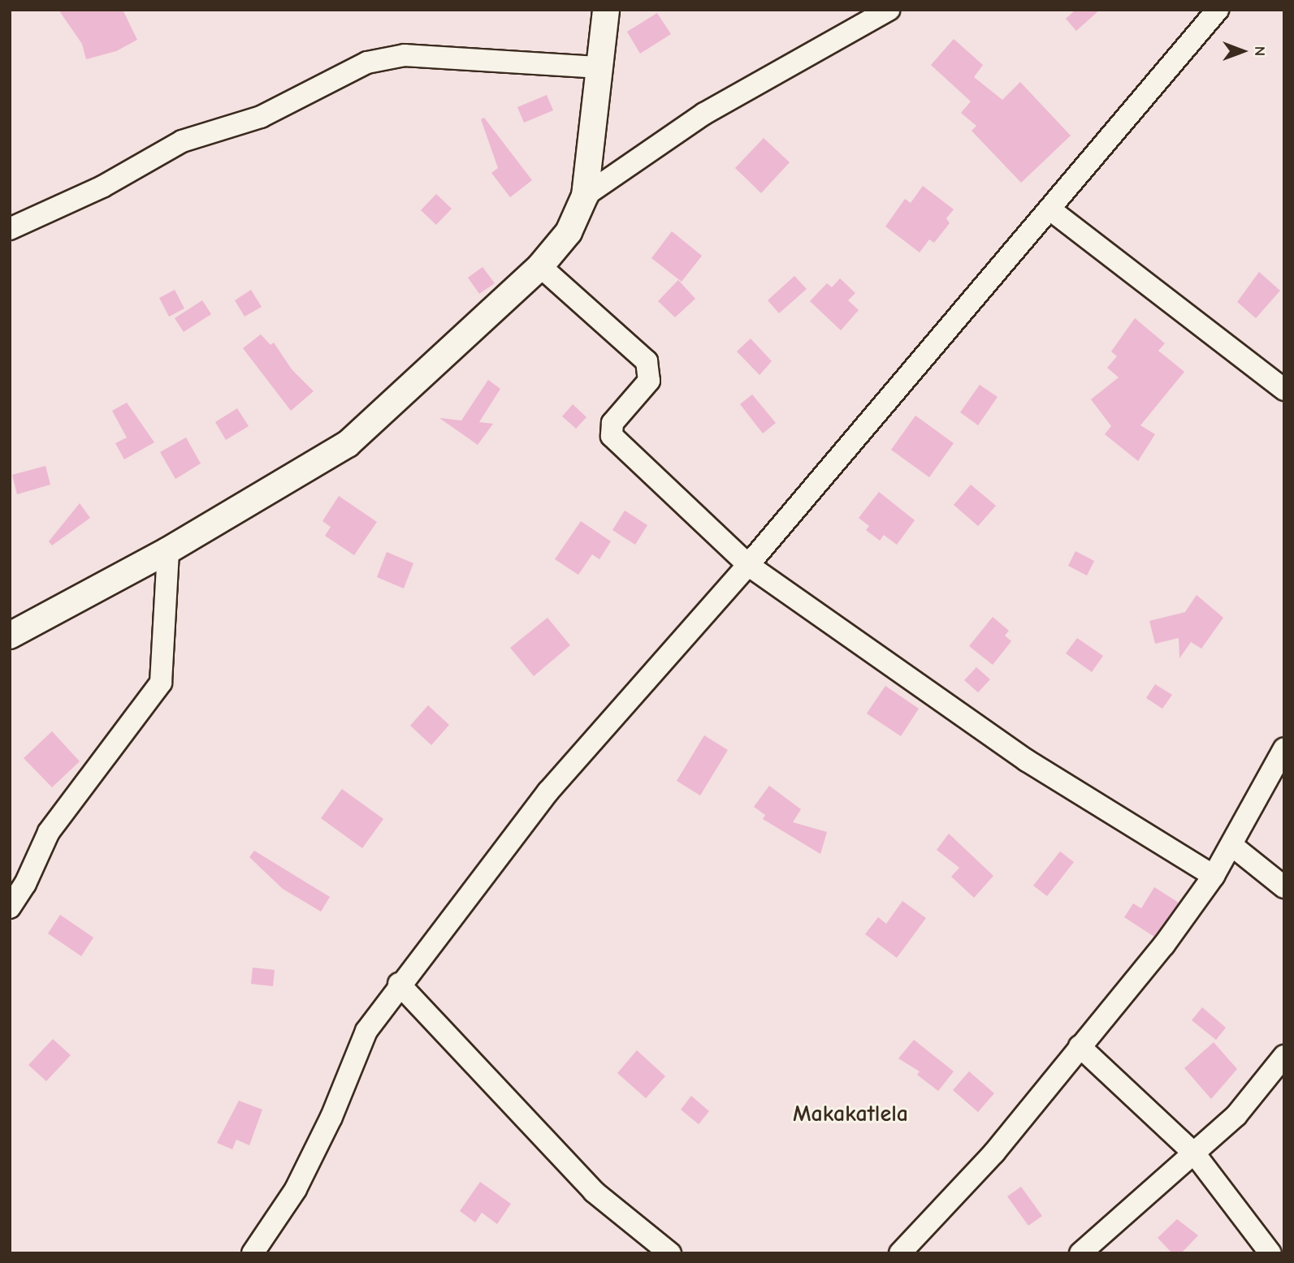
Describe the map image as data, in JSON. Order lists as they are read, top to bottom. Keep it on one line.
{"districts":["Makakatlela"],"north":"right"}
